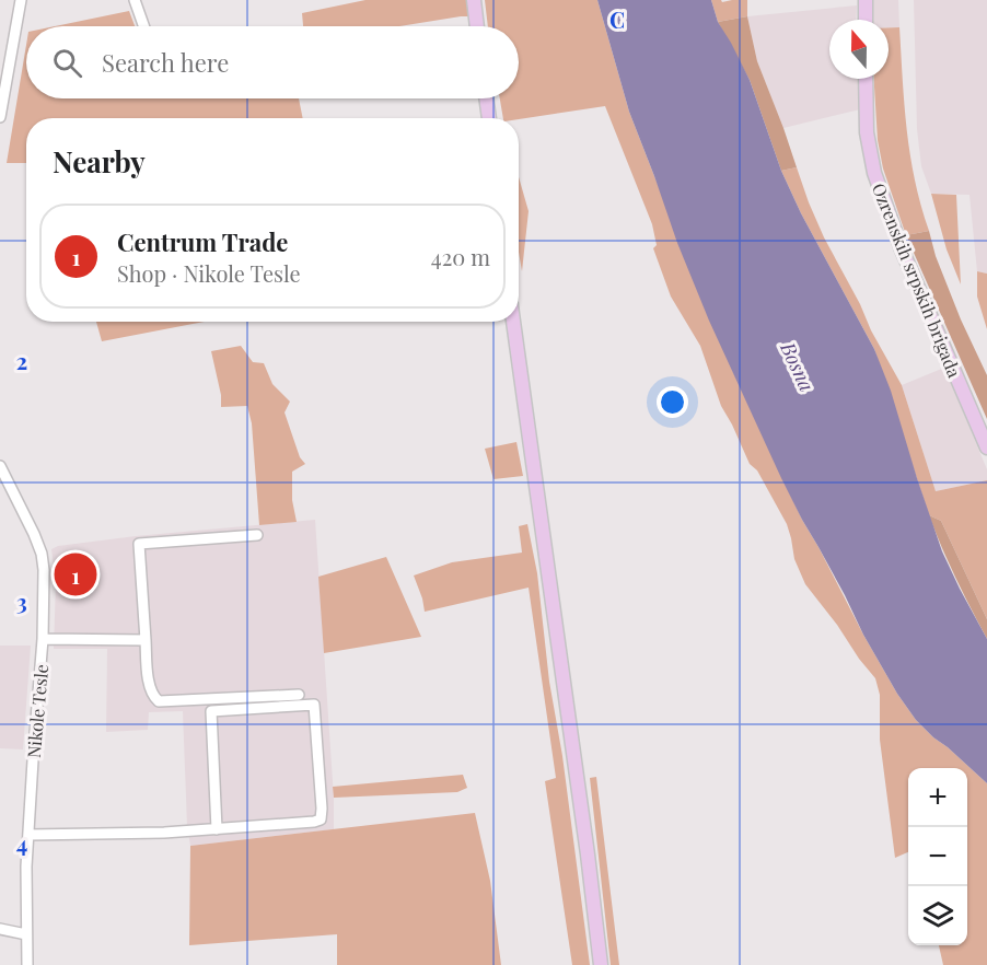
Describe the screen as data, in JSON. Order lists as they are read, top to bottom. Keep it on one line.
{"streets":{"main road":["Ozrenskih srpskih brigada"],"street":["Nikole Tesle"]},"water":["Bosna"],"north":"top","page":{"search":"Search here","heading":"Nearby","list":[{"mark":"1","name":"Centrum Trade","note":"Shop · Nikole Tesle","value":"420 m"}],"pins":"1","map_buttons":["+","−"]},"grid":{"columns":["C"],"rows":["2","3","4"]}}
